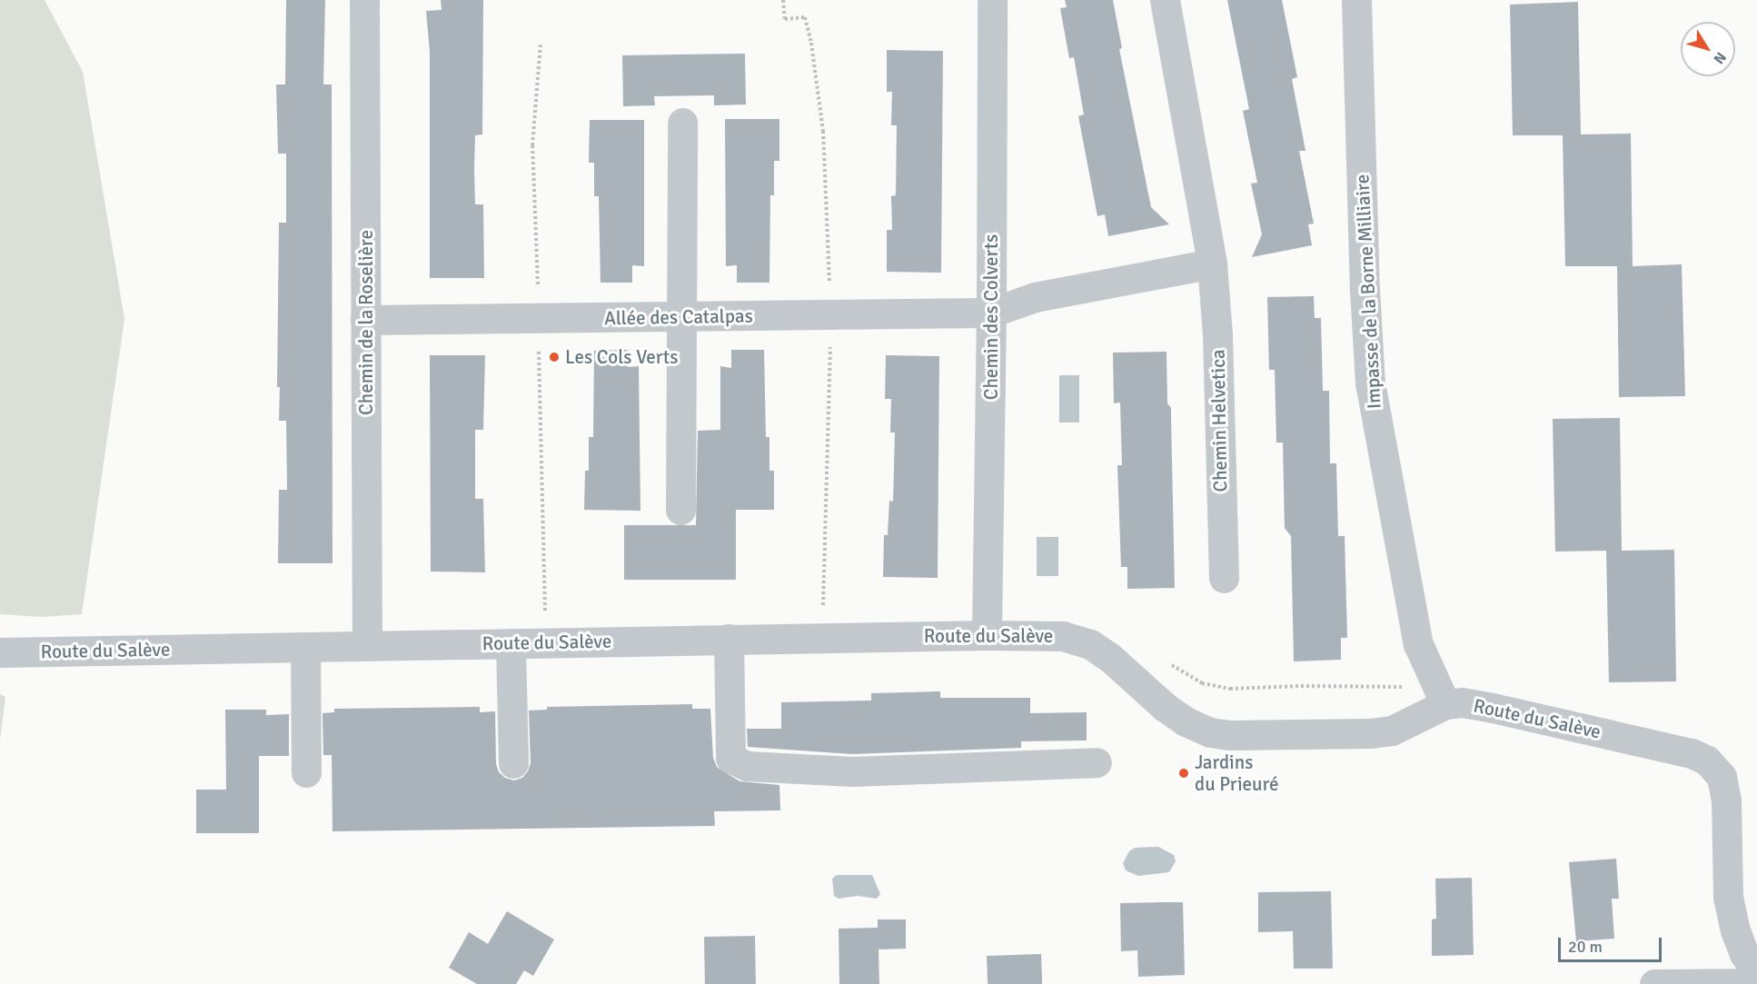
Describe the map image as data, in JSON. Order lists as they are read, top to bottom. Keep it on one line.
{"streets":{"street":["Impasse de la Borne Milliaire","Allée des Catalpas","Chemin des Colverts","Chemin de la Roselière","Chemin Helvetica","Route du Salève"]},"crossings":[["Impasse de la Borne Milliaire","Route du Salève"],["Allée des Catalpas","Chemin des Colverts"],["Allée des Catalpas","Chemin de la Roselière"],["Chemin des Colverts","Route du Salève"],["Chemin de la Roselière","Route du Salève"]],"places":["Les Cols Verts","Jardins du Prieuré"],"scale_bar":"20 m","north":"bottom right"}
